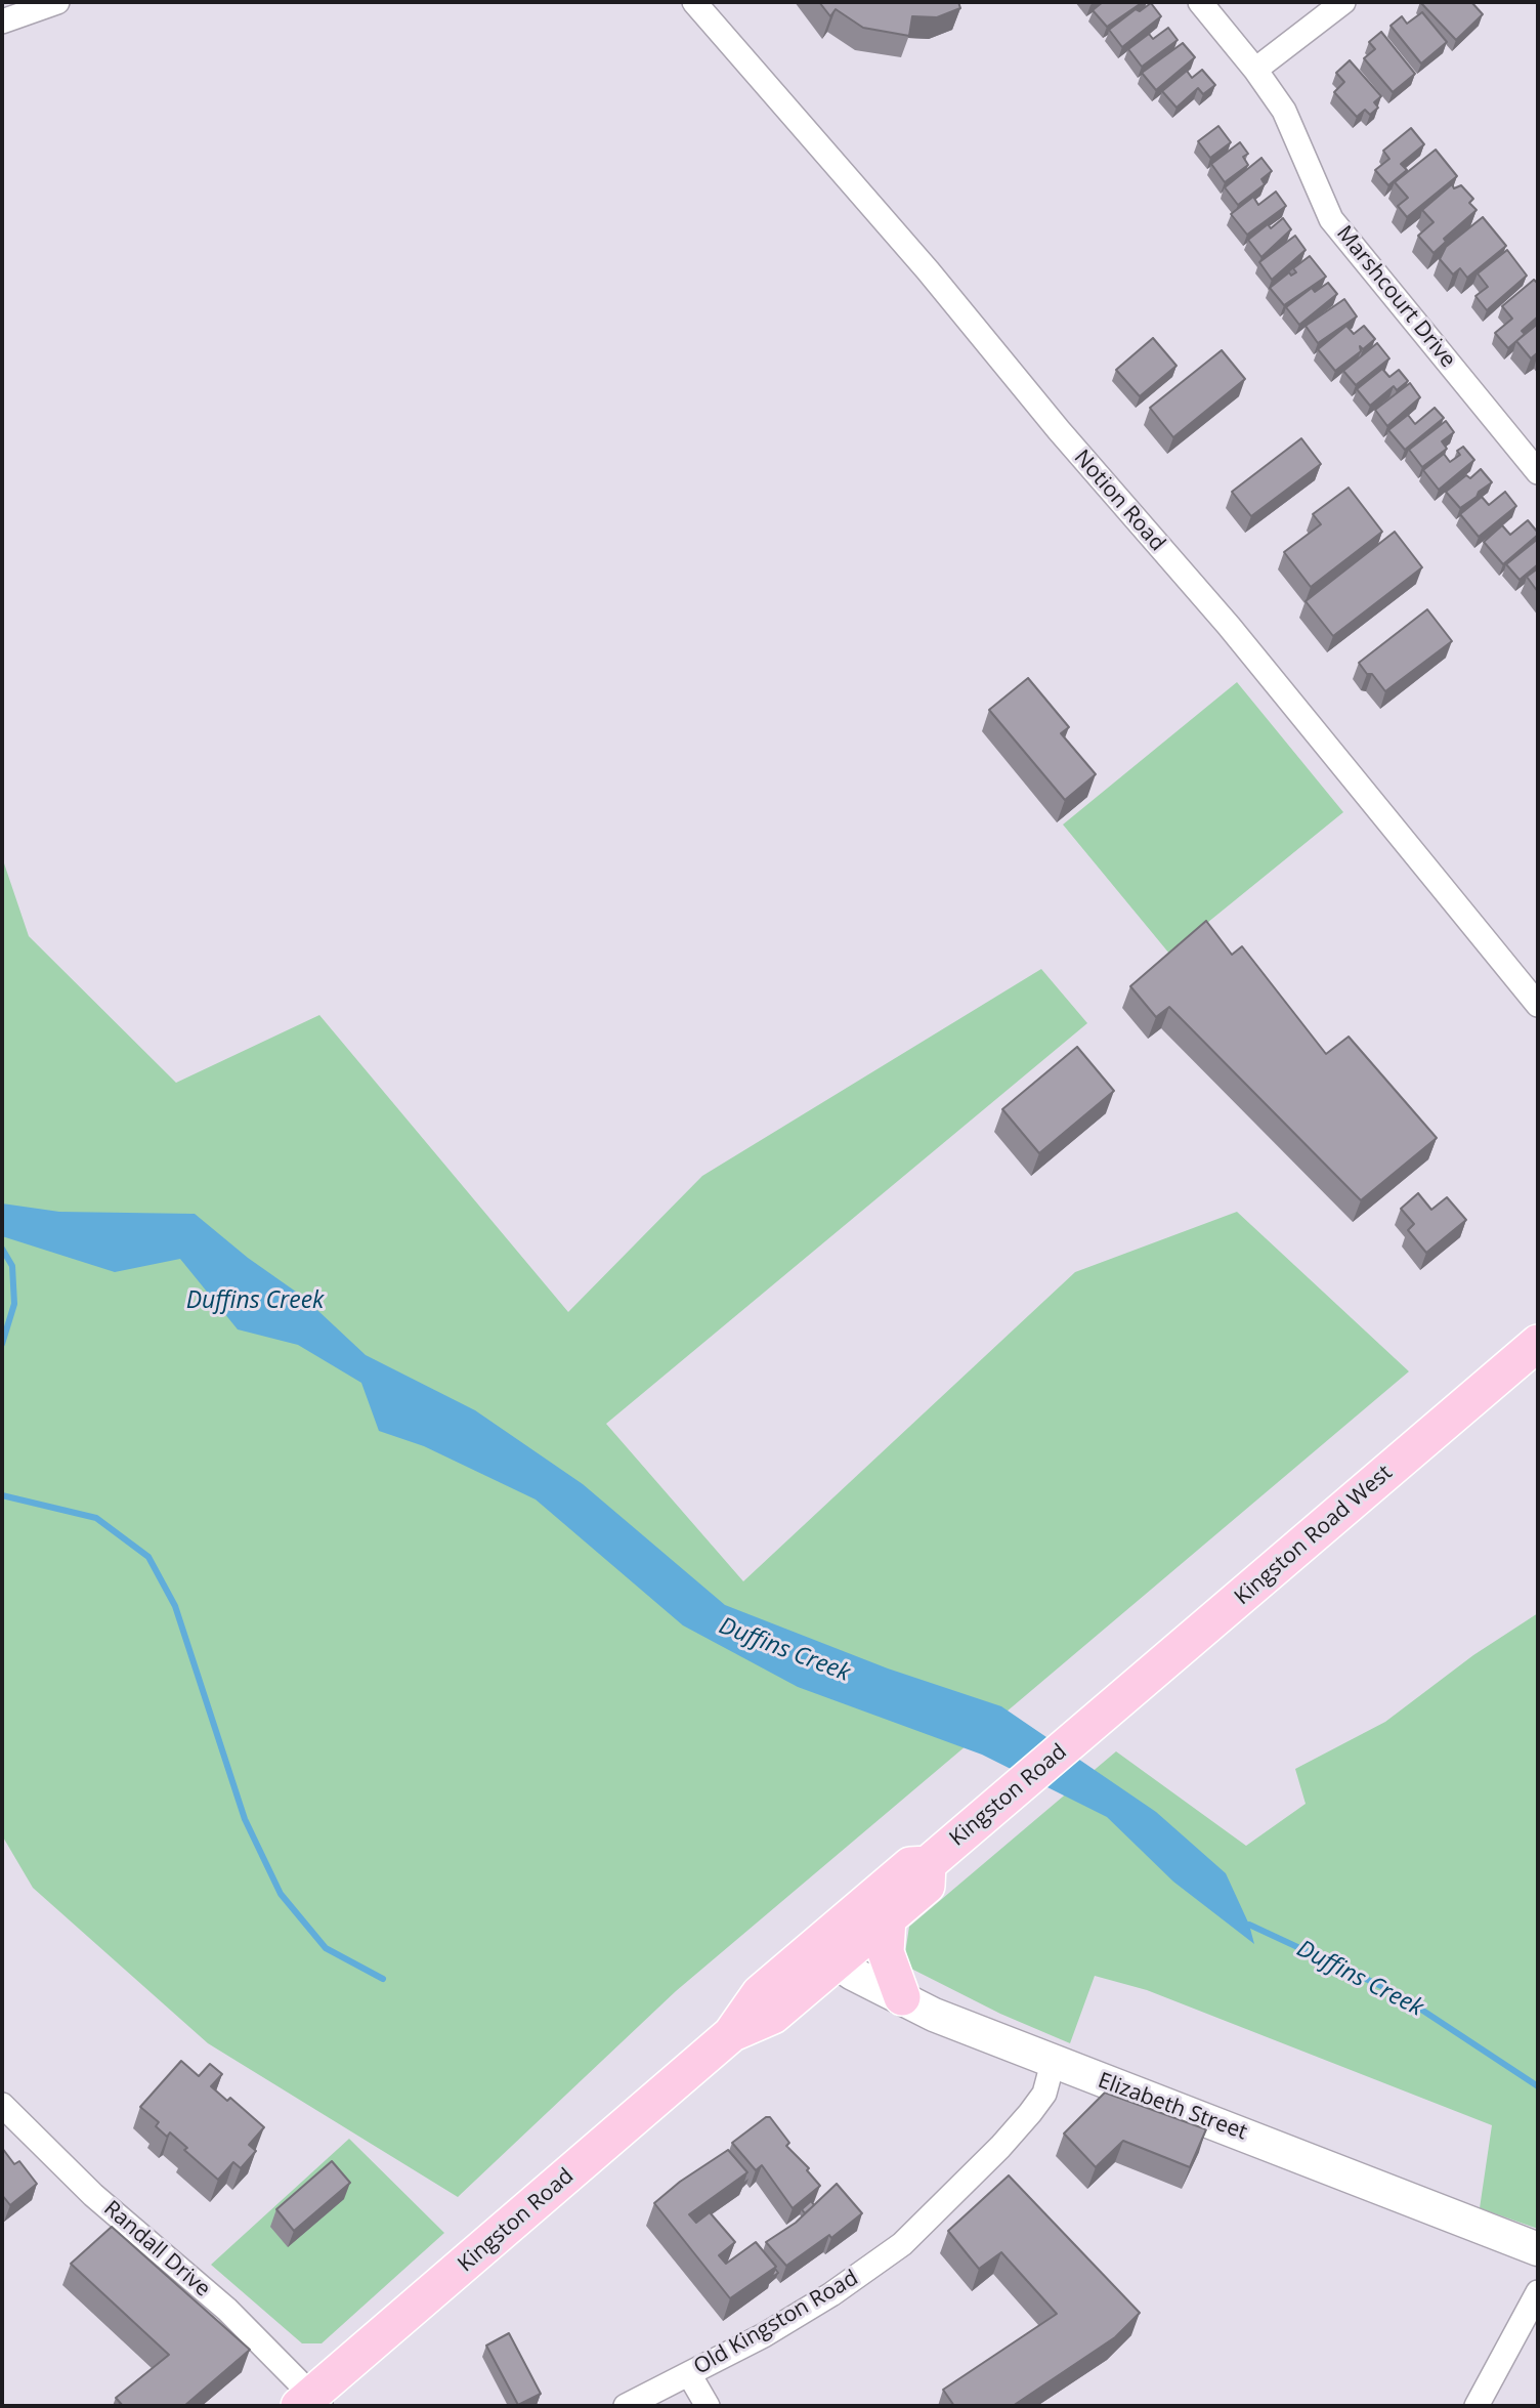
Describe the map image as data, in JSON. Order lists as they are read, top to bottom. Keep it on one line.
{"streets":{"main road":["Kingston Road West","Kingston Road"],"street":["Marshcourt Drive","Notion Road","Elizabeth Street","Randall Drive","Old Kingston Road"]},"crossings":[["Kingston Road West","Kingston Road"],["Kingston Road","Elizabeth Street"],["Kingston Road","Randall Drive"],["Elizabeth Street","Old Kingston Road"]],"water":["Duffins Creek"]}
